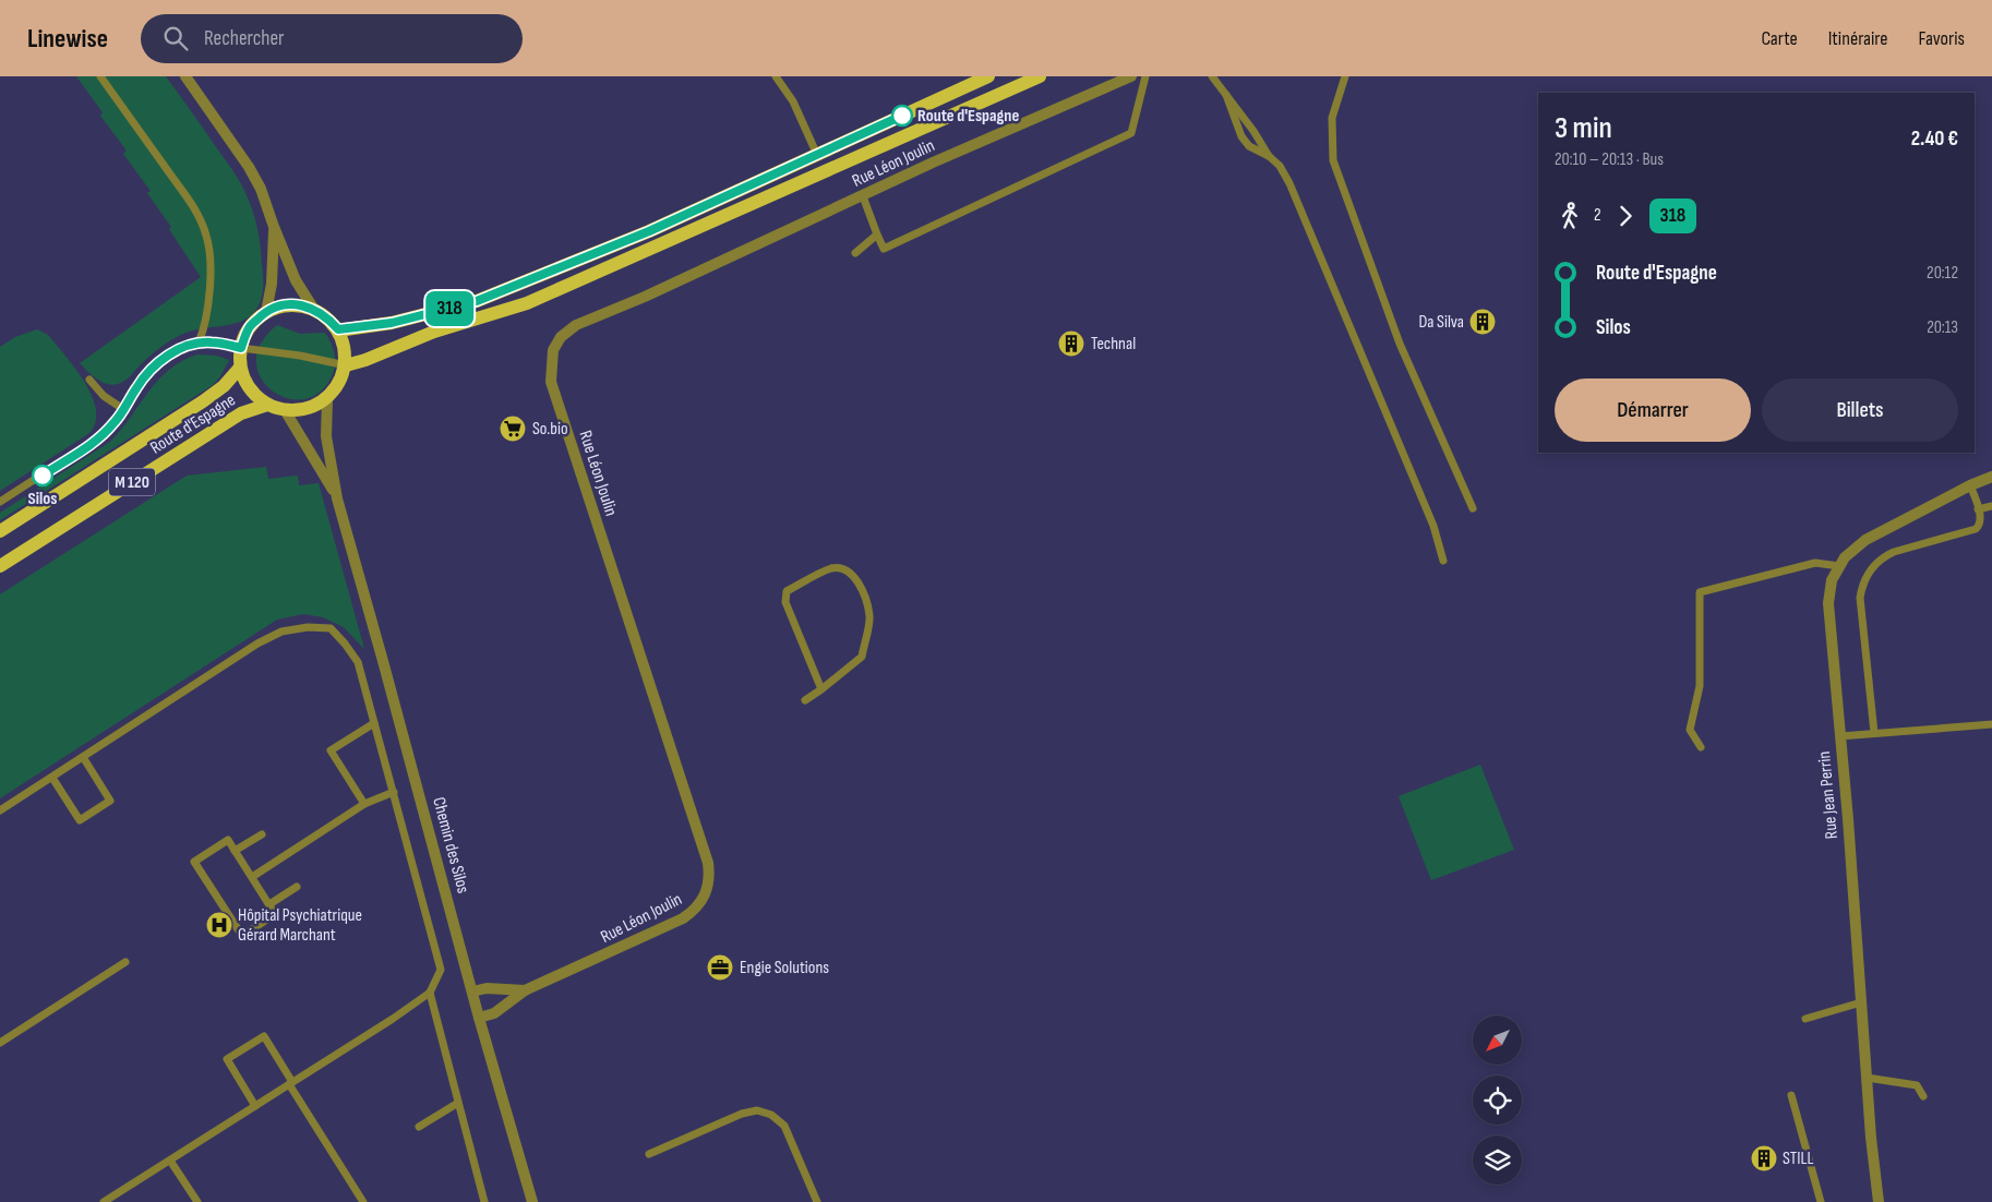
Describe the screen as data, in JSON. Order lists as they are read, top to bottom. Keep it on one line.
{"streets":{"main road":["Route d'Espagne","M 120"],"street":["Rue Léon Joulin","Rue Jean Perrin","Chemin des Silos"]},"crossings":[["Rue Léon Joulin","Chemin des Silos"]],"places":{"other":["Route d'Espagne","Silos"],"building":["Da Silva","Technal","STILL"],"supermarket":["So.bio"],"hospital":["Hôpital Psychiatrique Gérard Marchant"],"office":["Engie Solutions"]},"lines":["bus line 318"],"north":"bottom left","page":{"header":"Linewise","search":"Rechercher","nav":["Carte","Itinéraire","Favoris"],"on_map":"318","heading":["3 min","20:10 – 20:13 · Bus","2.40 €"],"legs":["2","318"],"list":[{"name":"Route d'Espagne","value":"20:12"},{"name":"Silos","value":"20:13"}],"buttons":["Démarrer","Billets"]}}
